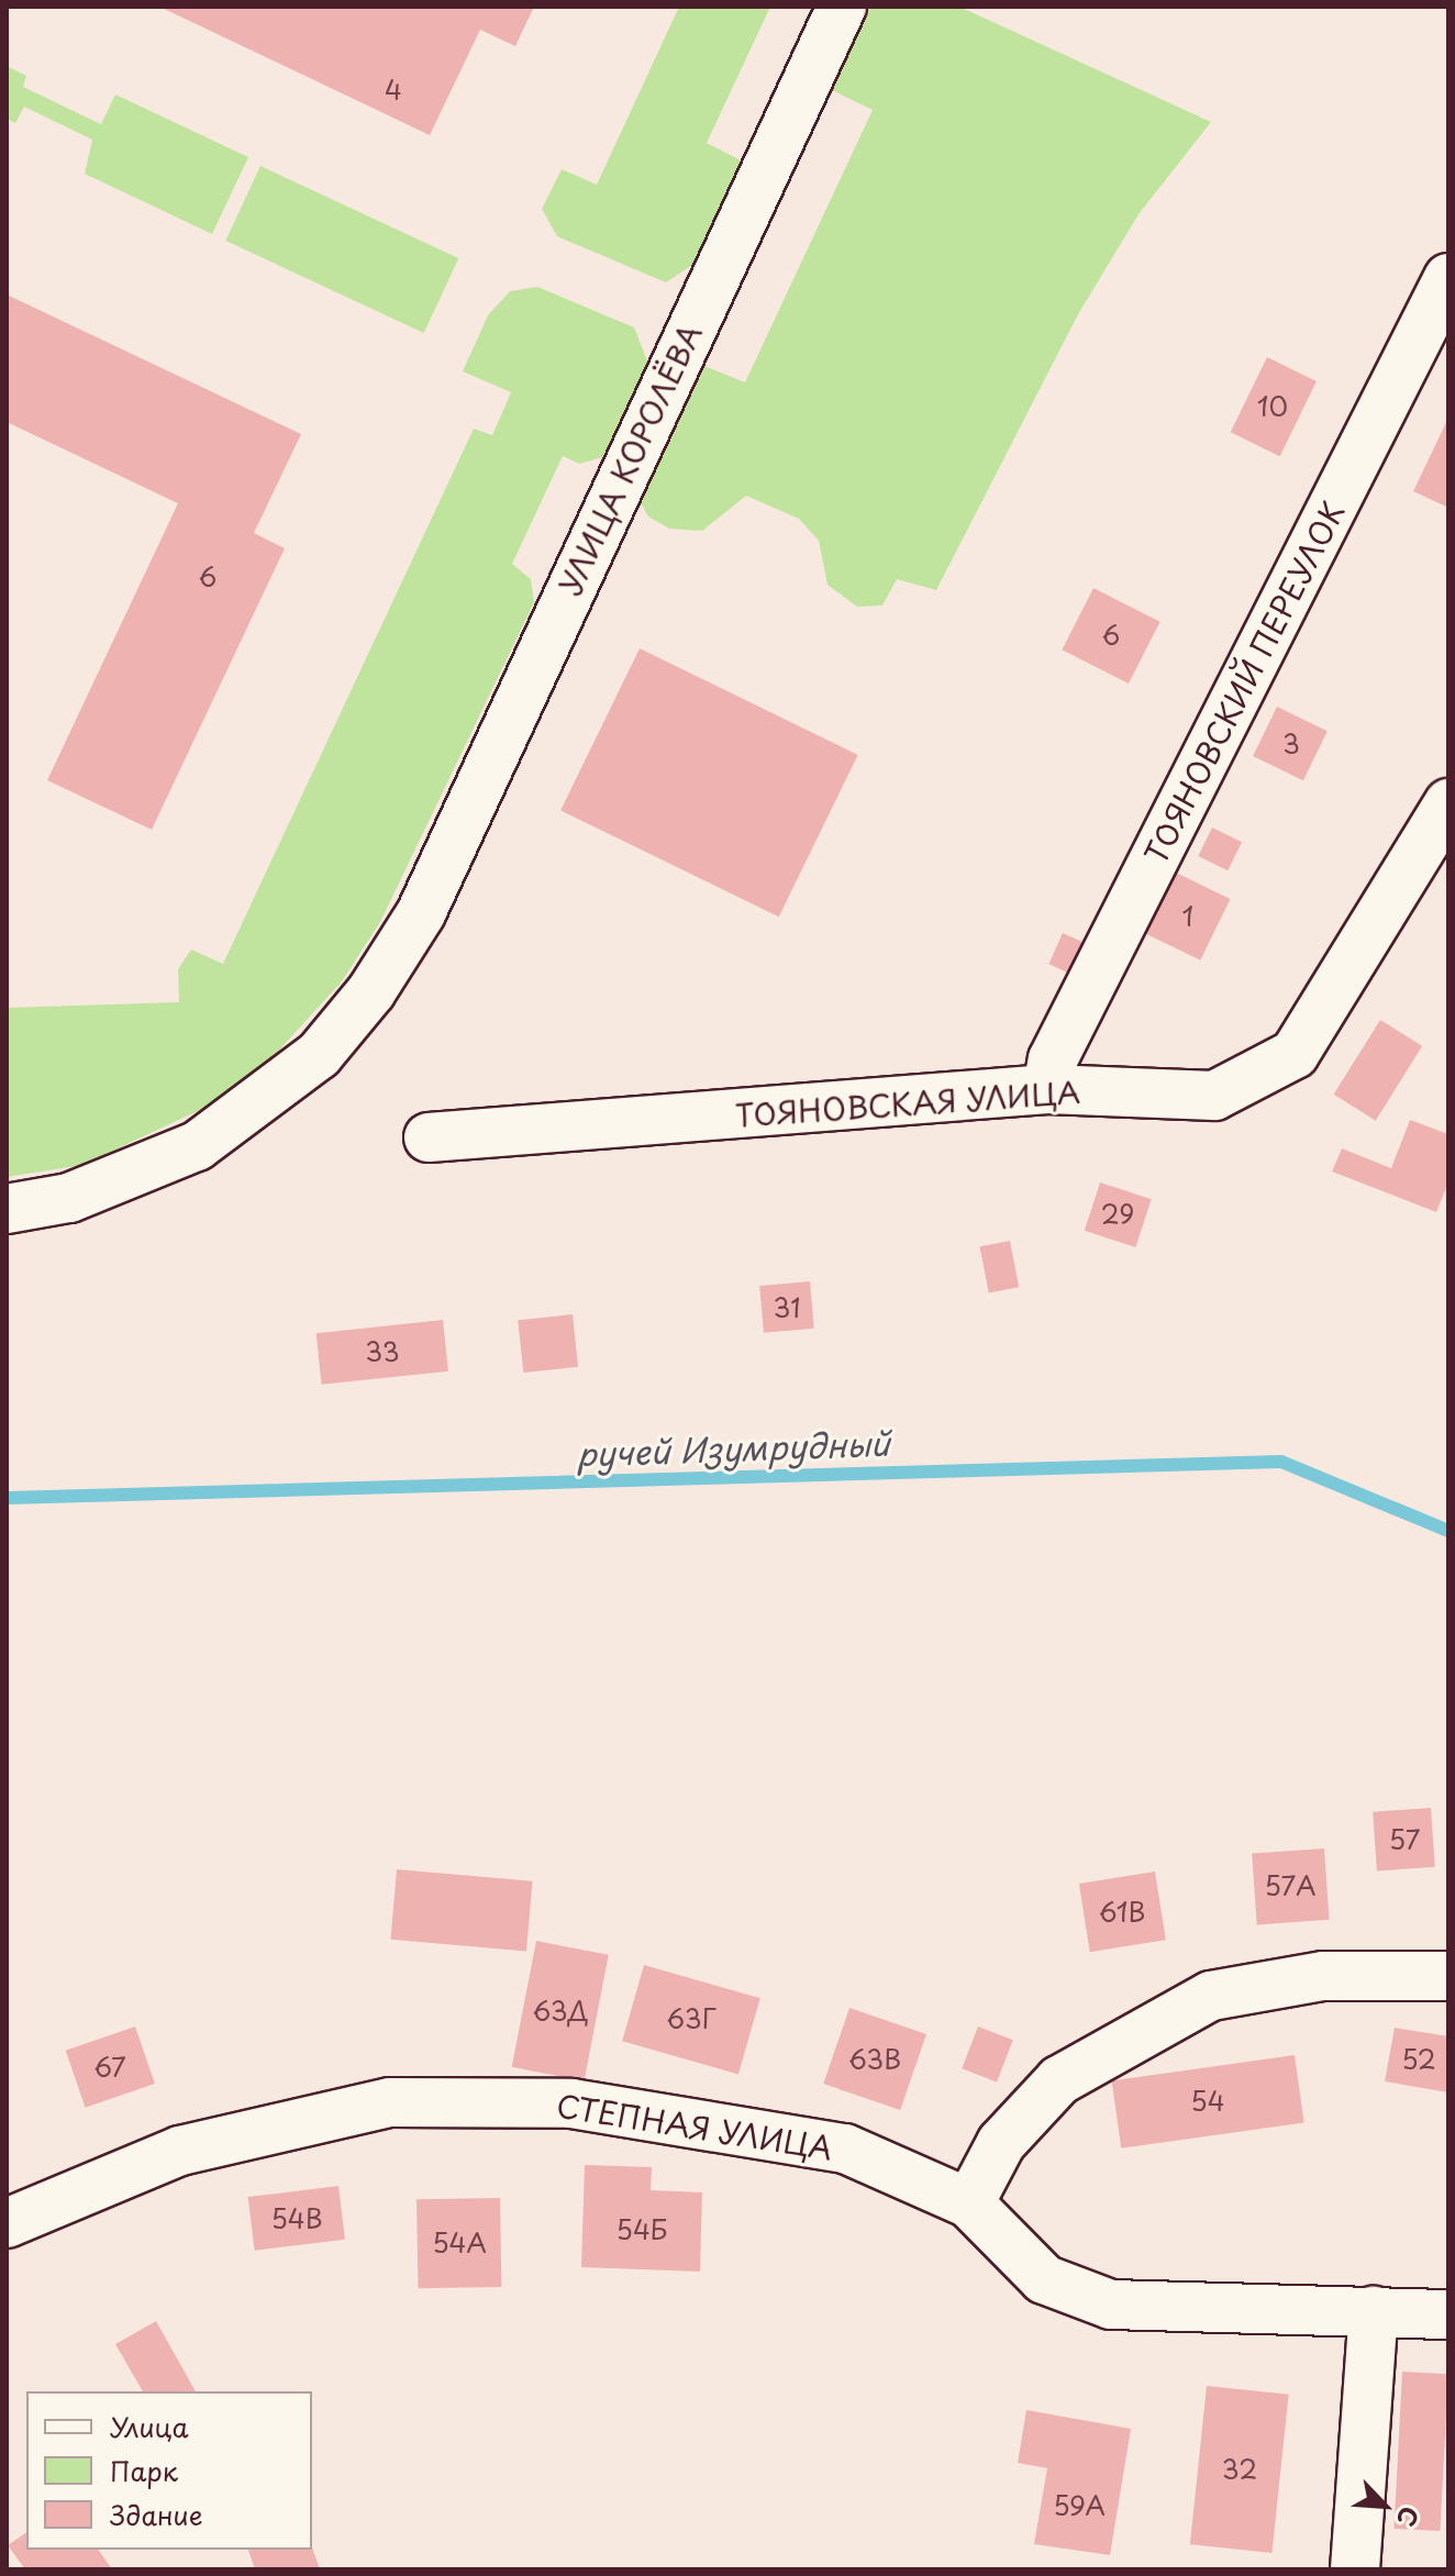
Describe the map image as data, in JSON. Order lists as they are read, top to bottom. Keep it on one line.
{"streets":{"street":["УЛИЦА КОРОЛЁВА","ТОЯНОВСКИЙ ПЕРЕУЛОК","ТОЯНОВСКАЯ УЛИЦА","СТЕПНАЯ УЛИЦА"]},"crossings":[["ТОЯНОВСКИЙ ПЕРЕУЛОК","ТОЯНОВСКАЯ УЛИЦА"]],"water":["ручей Изумрудный"],"house_numbers":["4","10","6","6","3","1","29","31","33","57","57А","61В","63Д","63Г","63В","52","67","54","54В","54Б","54А","32","59А"],"legend":["Улица","Парк","Здание"],"north":"bottom right"}
